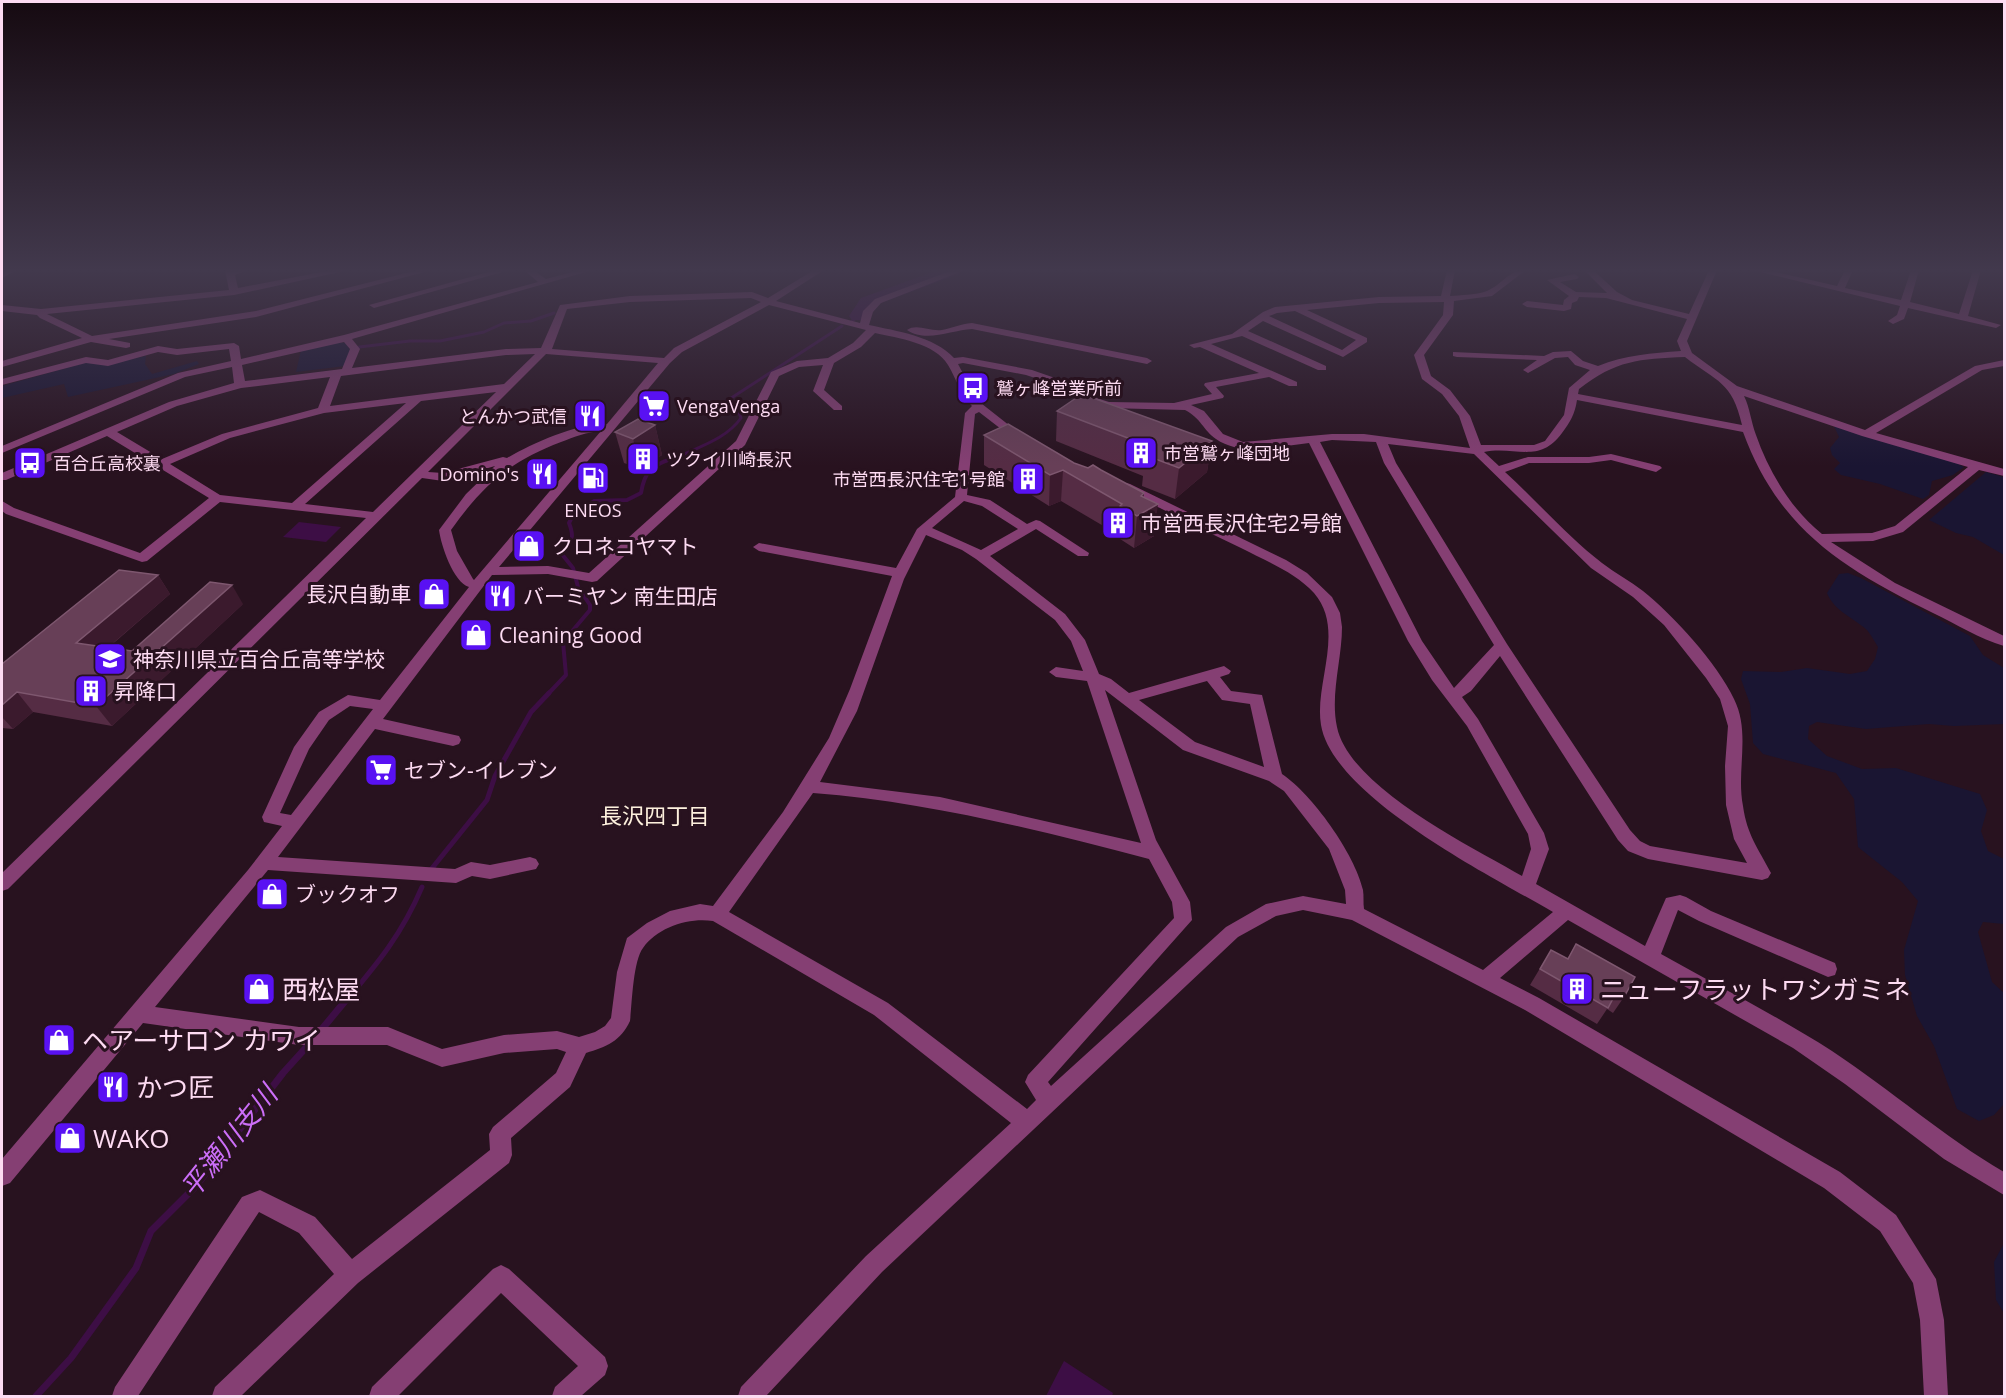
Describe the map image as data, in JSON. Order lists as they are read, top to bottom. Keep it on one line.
{"districts":["長沢四丁目"],"water":["平瀬川支川"],"places":{"bus stop":["鷲ヶ峰営業所前","百合丘高校裏"],"supermarket":["VengaVenga","セブン-イレブン"],"restaurant":["とんかつ武信","Domino's","バーミヤン 南生田店","かつ匠"],"building":["市営鷲ヶ峰団地","ツクイ川崎長沢","市営西長沢住宅1号館","市営西長沢住宅2号館","昇降口","ニューフラットワシガミネ"],"fuel station":["ENEOS"],"shop":["クロネコヤマト","長沢自動車","Cleaning Good","ブックオフ","西松屋","ヘアーサロン カワイ","WAKO"],"school or university":["神奈川県立百合丘高等学校"]}}
